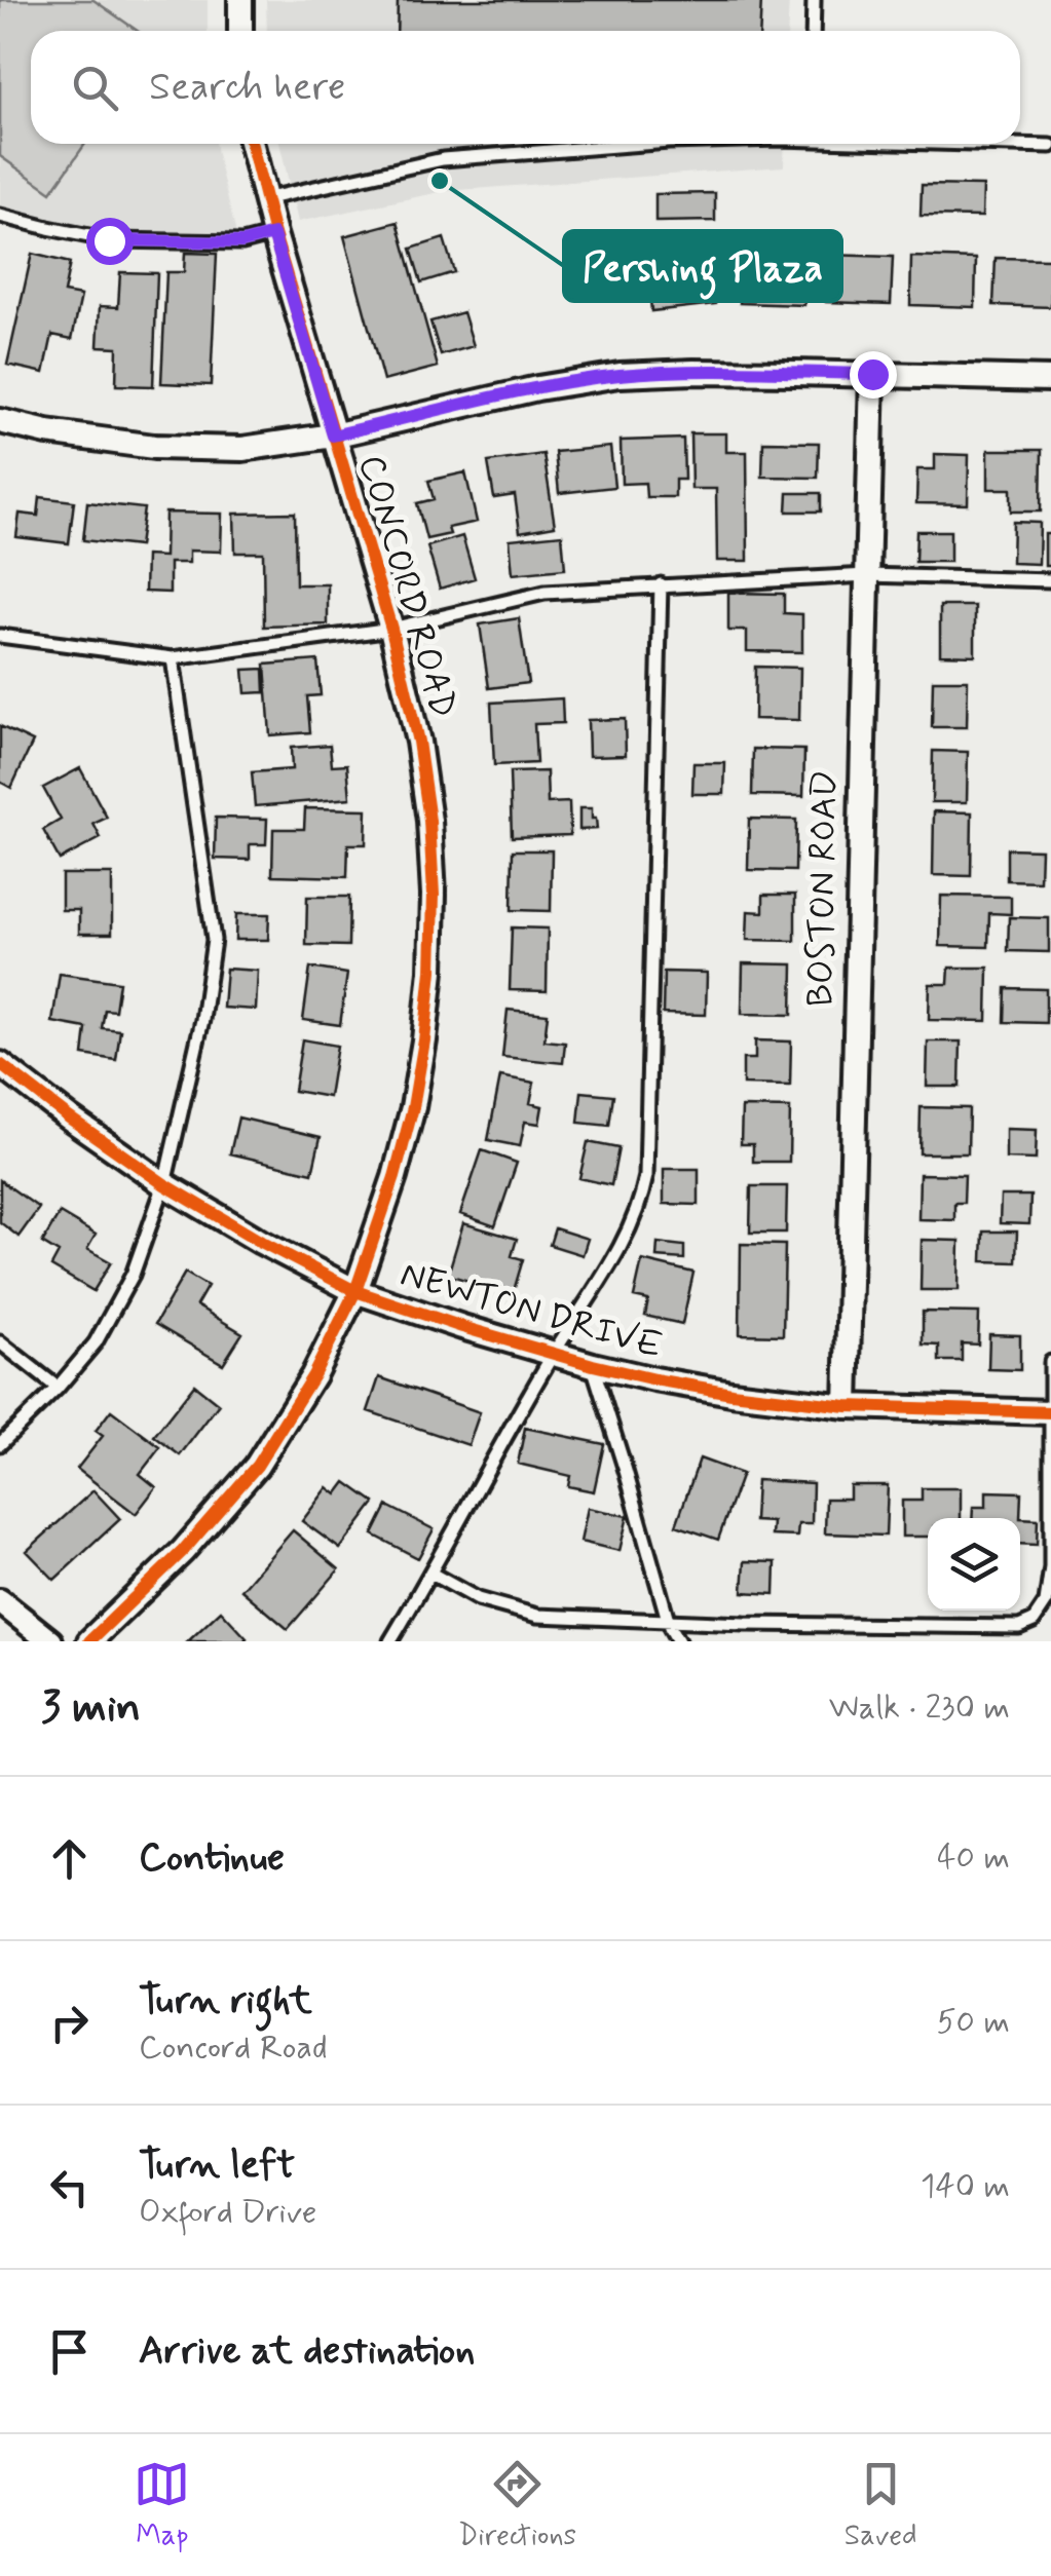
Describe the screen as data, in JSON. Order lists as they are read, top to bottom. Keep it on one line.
{"streets":{"street":["CONCORD ROAD","BOSTON ROAD","NEWTON DRIVE"]},"crossings":[["CONCORD ROAD","NEWTON DRIVE"],["BOSTON ROAD","NEWTON DRIVE"]],"places":["Pershing Plaza"],"page":{"search":"Search here","heading":["3 min","Walk · 230 m"],"list":[["Continue","40 m"],["Turn right","Concord Road","50 m"],["Turn left","Oxford Drive","140 m"],"Arrive at destination"],"nav":["Map","Directions","Saved"]}}
